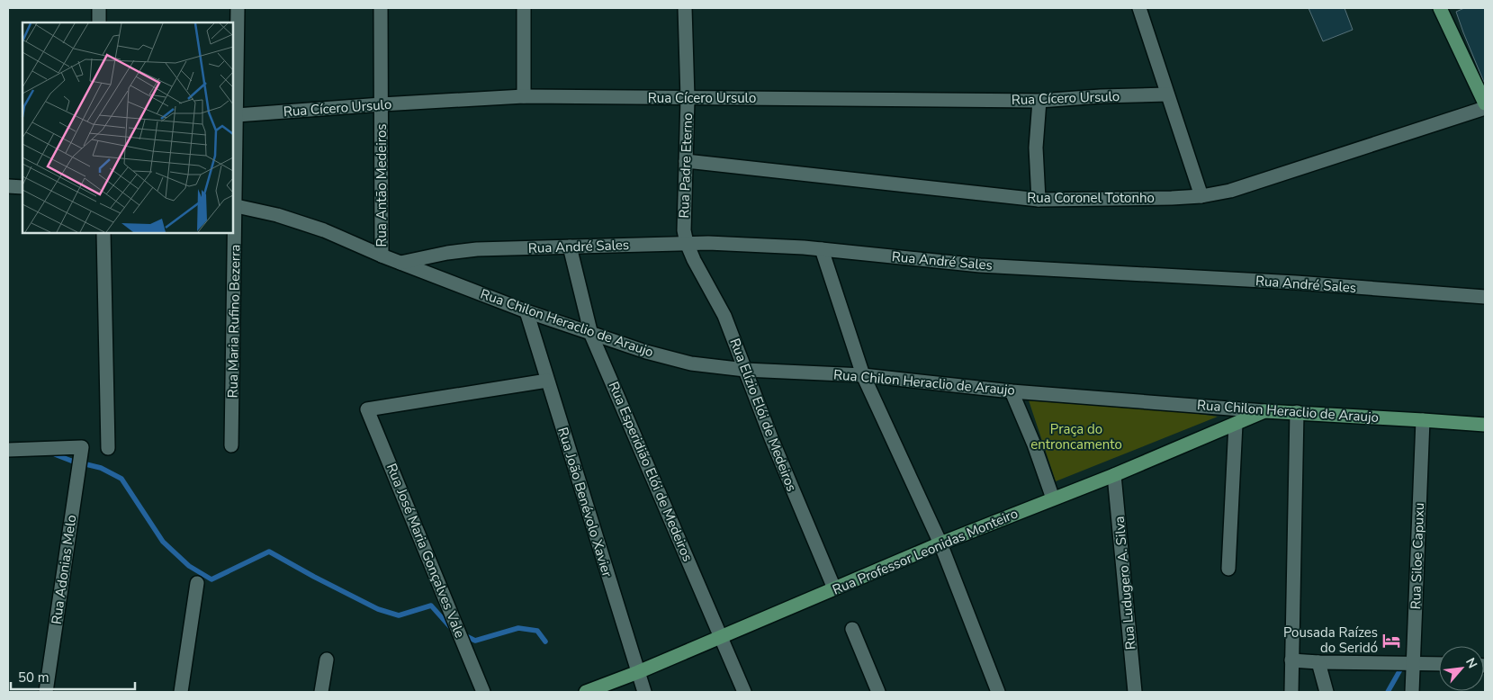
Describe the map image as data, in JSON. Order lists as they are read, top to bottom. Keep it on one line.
{"streets":{"main road":["Rua Chilon Heraclio de Araujo","Rua Professor Leonidas Monteiro"],"street":["Rua Cícero Ursulo","Rua Padre Eterno","Rua Antão Medeiros","Rua Coronel Totonho","Rua André Sales","Rua Maria Rufino Bezerra","Rua Elízio Elói de Medeiros","Rua Esperidião Elói de Medeiros","Rua João Benévolo Xavier","Rua José Maria Gonçalves Vale","Rua Siloe Capuxu","Rua Adonias Melo","Rua Ludugero A. Silva"]},"crossings":[["Rua Cícero Ursulo","Rua Padre Eterno"],["Rua Cícero Ursulo","Rua Antão Medeiros"],["Rua Cícero Ursulo","Rua Maria Rufino Bezerra"],["Rua Padre Eterno","Rua Coronel Totonho"],["Rua Padre Eterno","Rua André Sales"],["Rua Padre Eterno","Rua Elízio Elói de Medeiros"],["Rua Antão Medeiros","Rua Chilon Heraclio de Araujo"],["Rua André Sales","Rua Chilon Heraclio de Araujo"],["Rua André Sales","Rua Elízio Elói de Medeiros"],["Rua André Sales","Rua Esperidião Elói de Medeiros"],["Rua Chilon Heraclio de Araujo","Rua Elízio Elói de Medeiros"],["Rua Chilon Heraclio de Araujo","Rua Esperidião Elói de Medeiros"],["Rua Chilon Heraclio de Araujo","Rua João Benévolo Xavier"],["Rua Chilon Heraclio de Araujo","Rua Professor Leonidas Monteiro"],["Rua Chilon Heraclio de Araujo","Rua Siloe Capuxu"],["Rua Elízio Elói de Medeiros","Rua Professor Leonidas Monteiro"],["Rua Esperidião Elói de Medeiros","Rua Professor Leonidas Monteiro"],["Rua João Benévolo Xavier","Rua José Maria Gonçalves Vale"],["Rua João Benévolo Xavier","Rua Professor Leonidas Monteiro"],["Rua Professor Leonidas Monteiro","Rua Ludugero A. Silva"]],"parks":["Praça do entroncamento"],"places":{"hotel":["Pousada Raízes do Seridó"]},"scale_bar":"50 m","north":"top right"}
